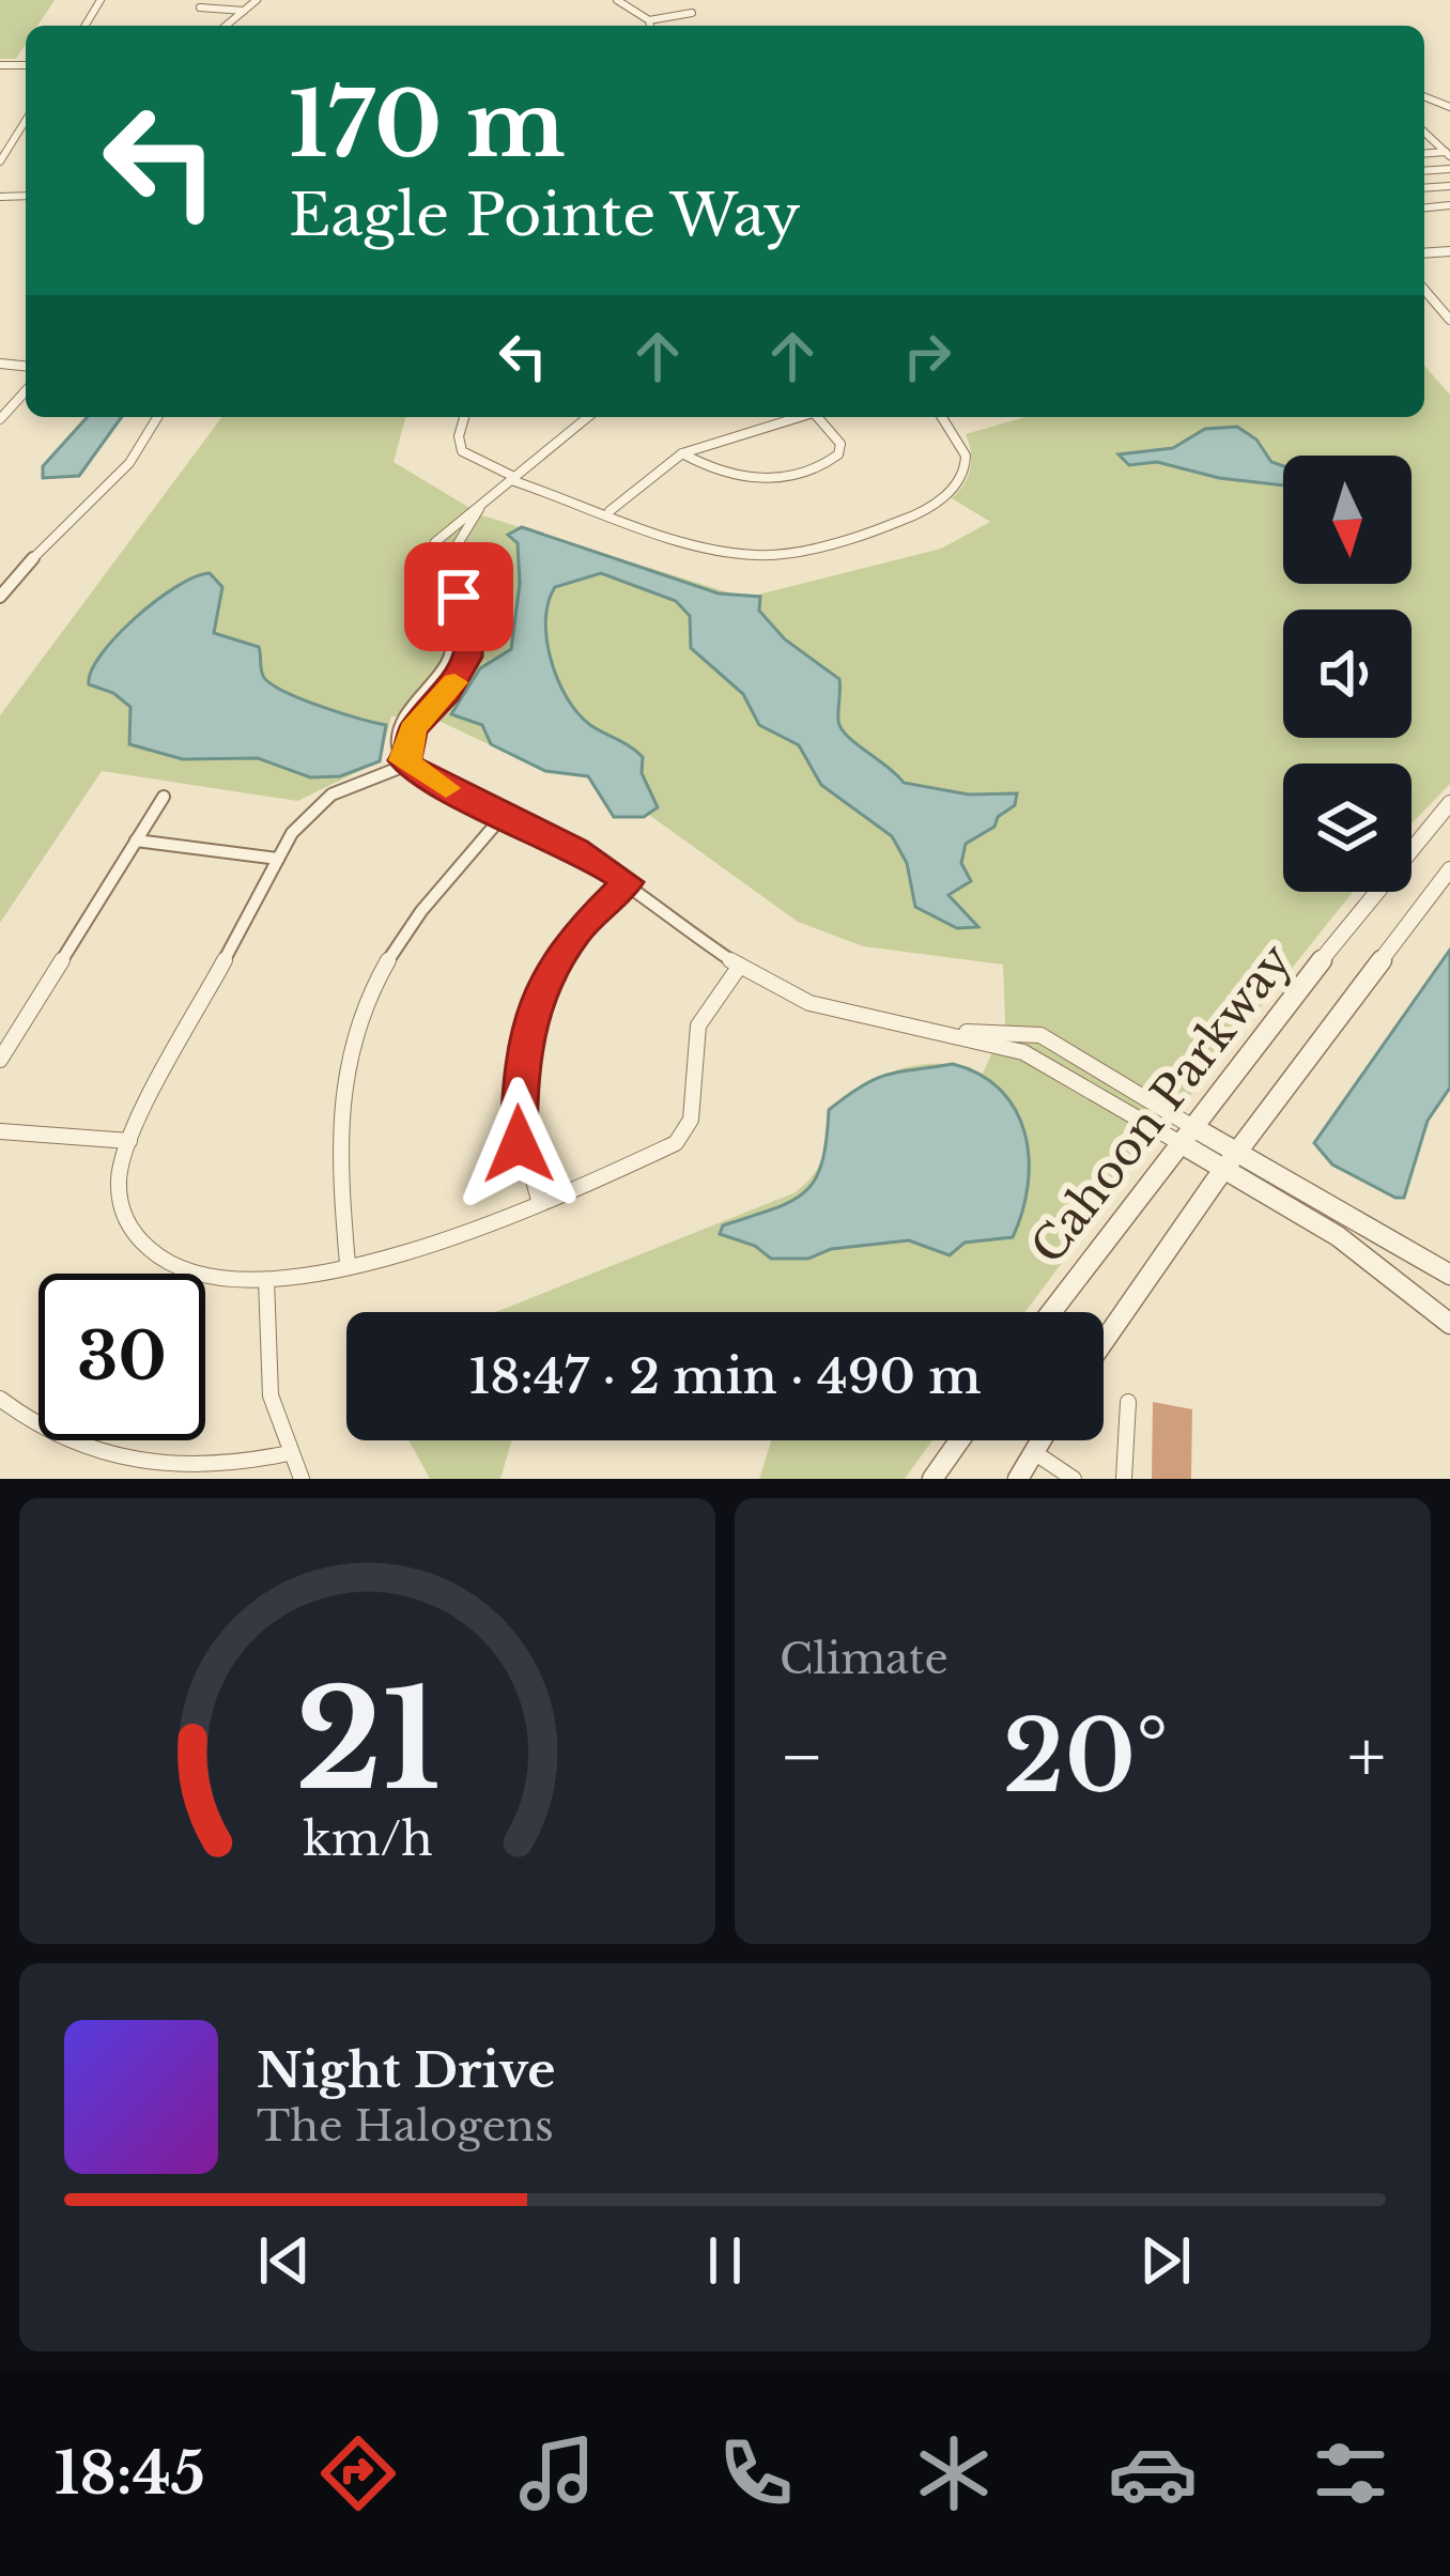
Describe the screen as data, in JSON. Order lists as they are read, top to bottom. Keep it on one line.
{"streets":{"street":["Cahoon Parkway"]},"north":"bottom","page":{"turn":["170 m","Eagle Pointe Way"],"limit":"30","trip":"18:47 · 2 min · 490 m","tile":"Climate","heat":["−","20°","+"],"song":["Night Drive","The Halogens"],"tabs":"18:45","gauge":["21","km/h"]}}
